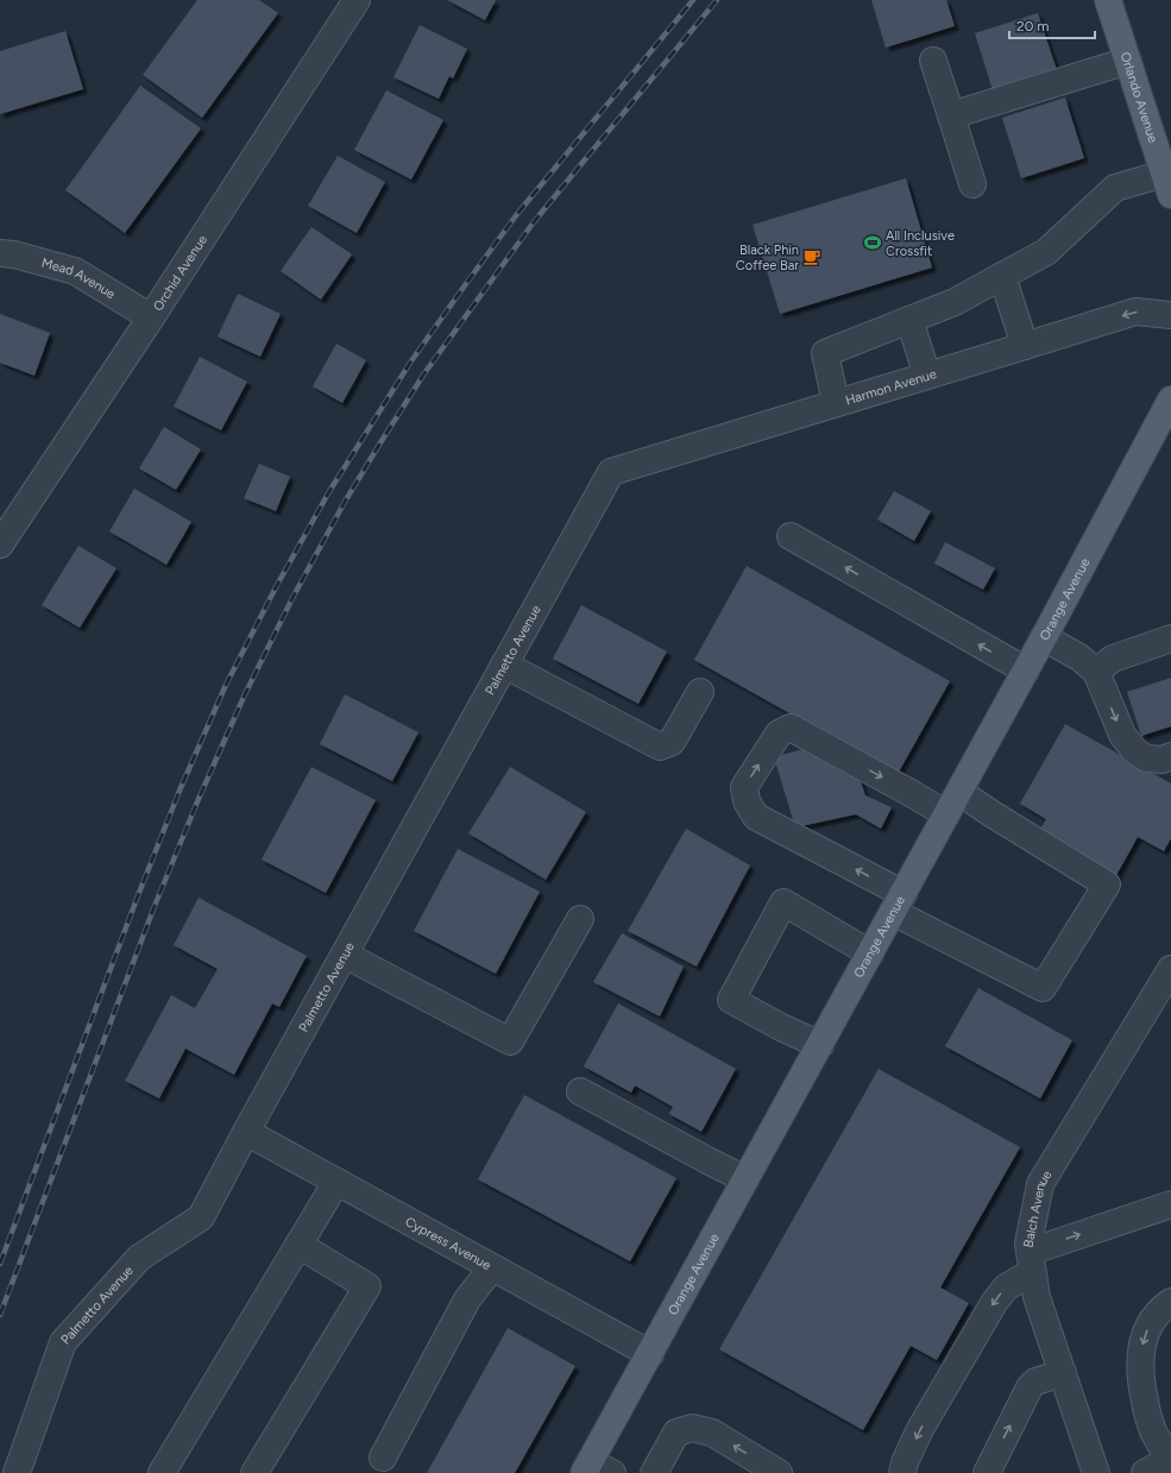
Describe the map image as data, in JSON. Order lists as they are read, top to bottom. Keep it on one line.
{"streets":{"main road":["Orlando Avenue","Orange Avenue"],"street":["Orchid Avenue","Mead Avenue","Harmon Avenue","Palmetto Avenue","Balch Avenue","Cypress Avenue"]},"crossings":[["Orchid Avenue","Mead Avenue"],["Harmon Avenue","Palmetto Avenue"],["Orange Avenue","Cypress Avenue"],["Palmetto Avenue","Cypress Avenue"]],"places":{"sports":["All Inclusive Crossfit"],"cafe":["Black Phin Coffee Bar"]},"scale_bar":"20 m"}
